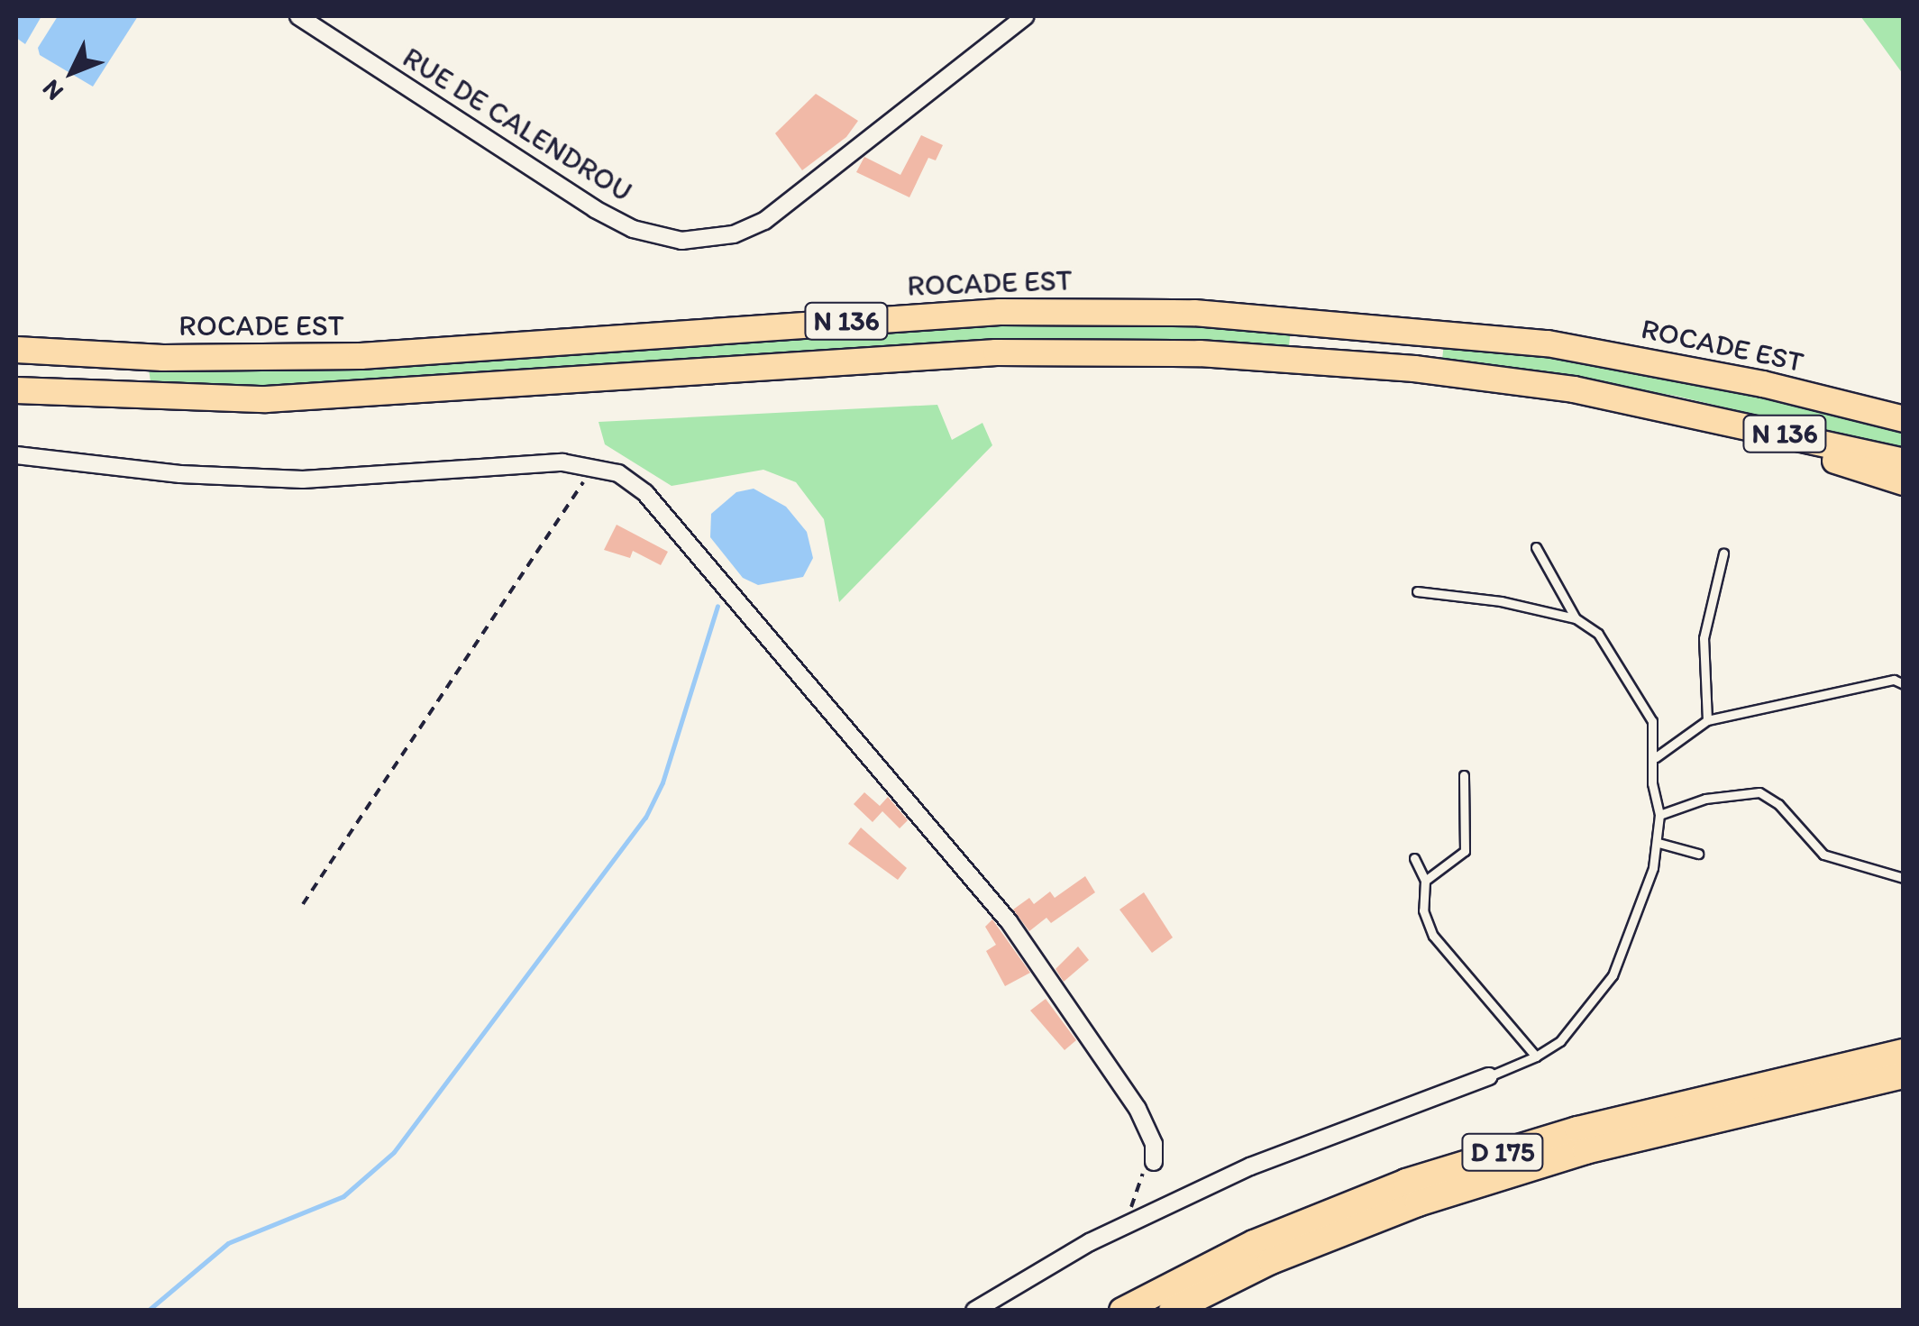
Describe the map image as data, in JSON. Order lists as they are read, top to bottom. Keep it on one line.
{"streets":{"highway":["ROCADE EST","N 136","D 175"],"street":["RUE DE CALENDROU"]},"north":"bottom left"}
